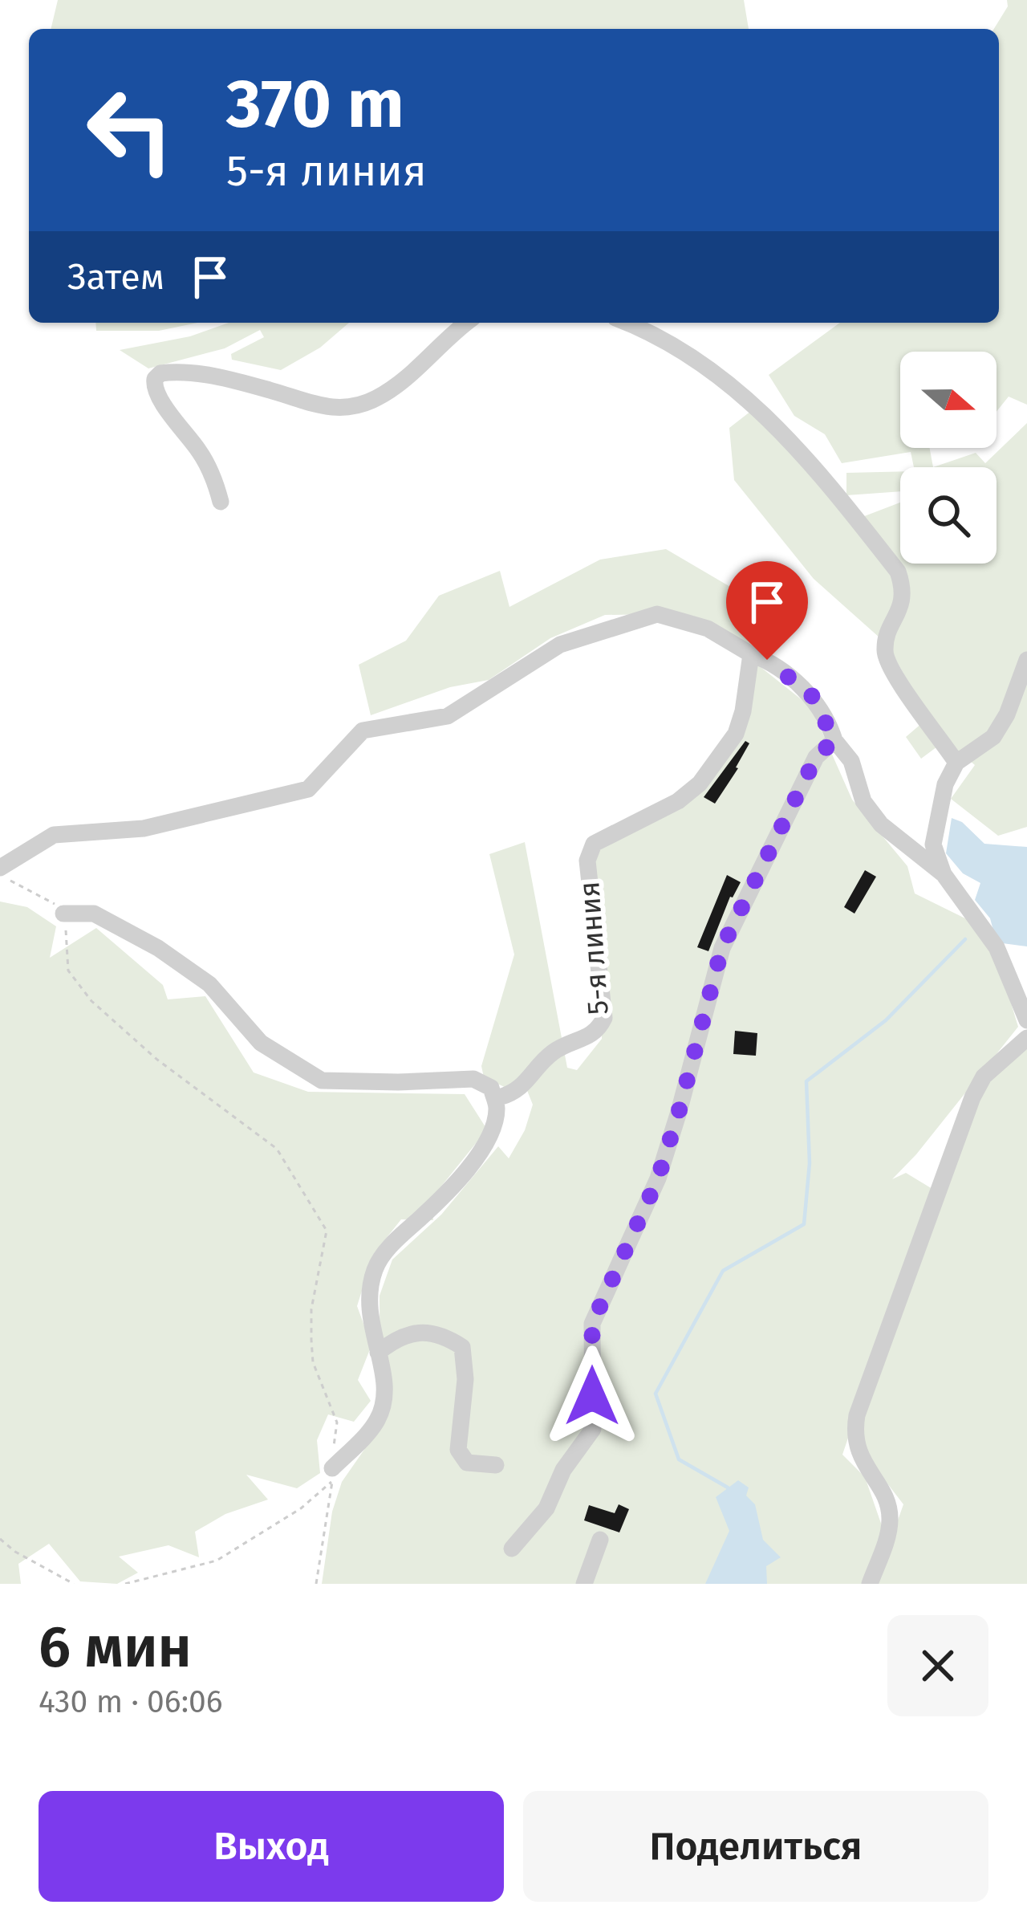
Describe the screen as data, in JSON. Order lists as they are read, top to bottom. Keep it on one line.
{"streets":{"street":["5-я линия"]},"north":"right","page":{"turn":["370 m","5-я линия"],"then":"Затем","heading":["6 мин","430 m · 06:06"],"buttons":["Выход","Поделиться"]}}
